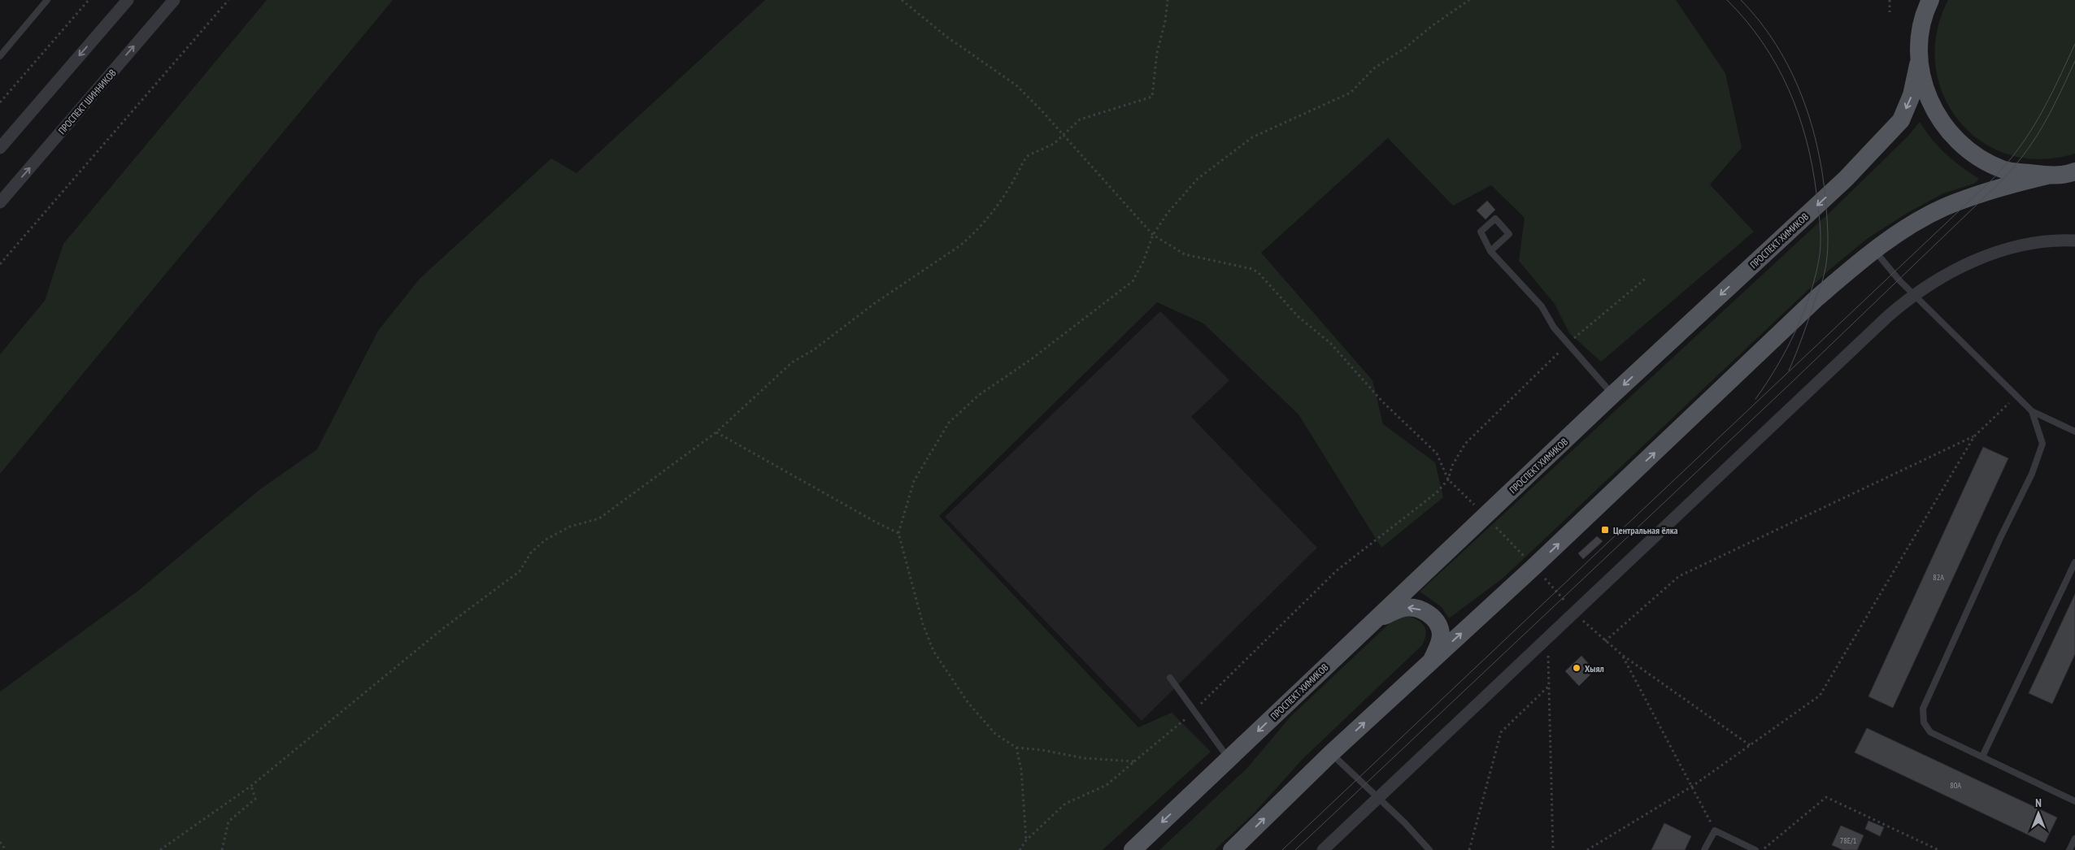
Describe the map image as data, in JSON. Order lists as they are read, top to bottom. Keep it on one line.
{"streets":{"main road":["ПРОСПЕКТ ХИМИКОВ"],"street":["ПРОСПЕКТ ШИННИКОВ"]},"places":{"transit":["Центральная ёлка"],"other":["Хыял"]},"house_numbers":["82А","80А","78Е/1"],"north":"top"}
